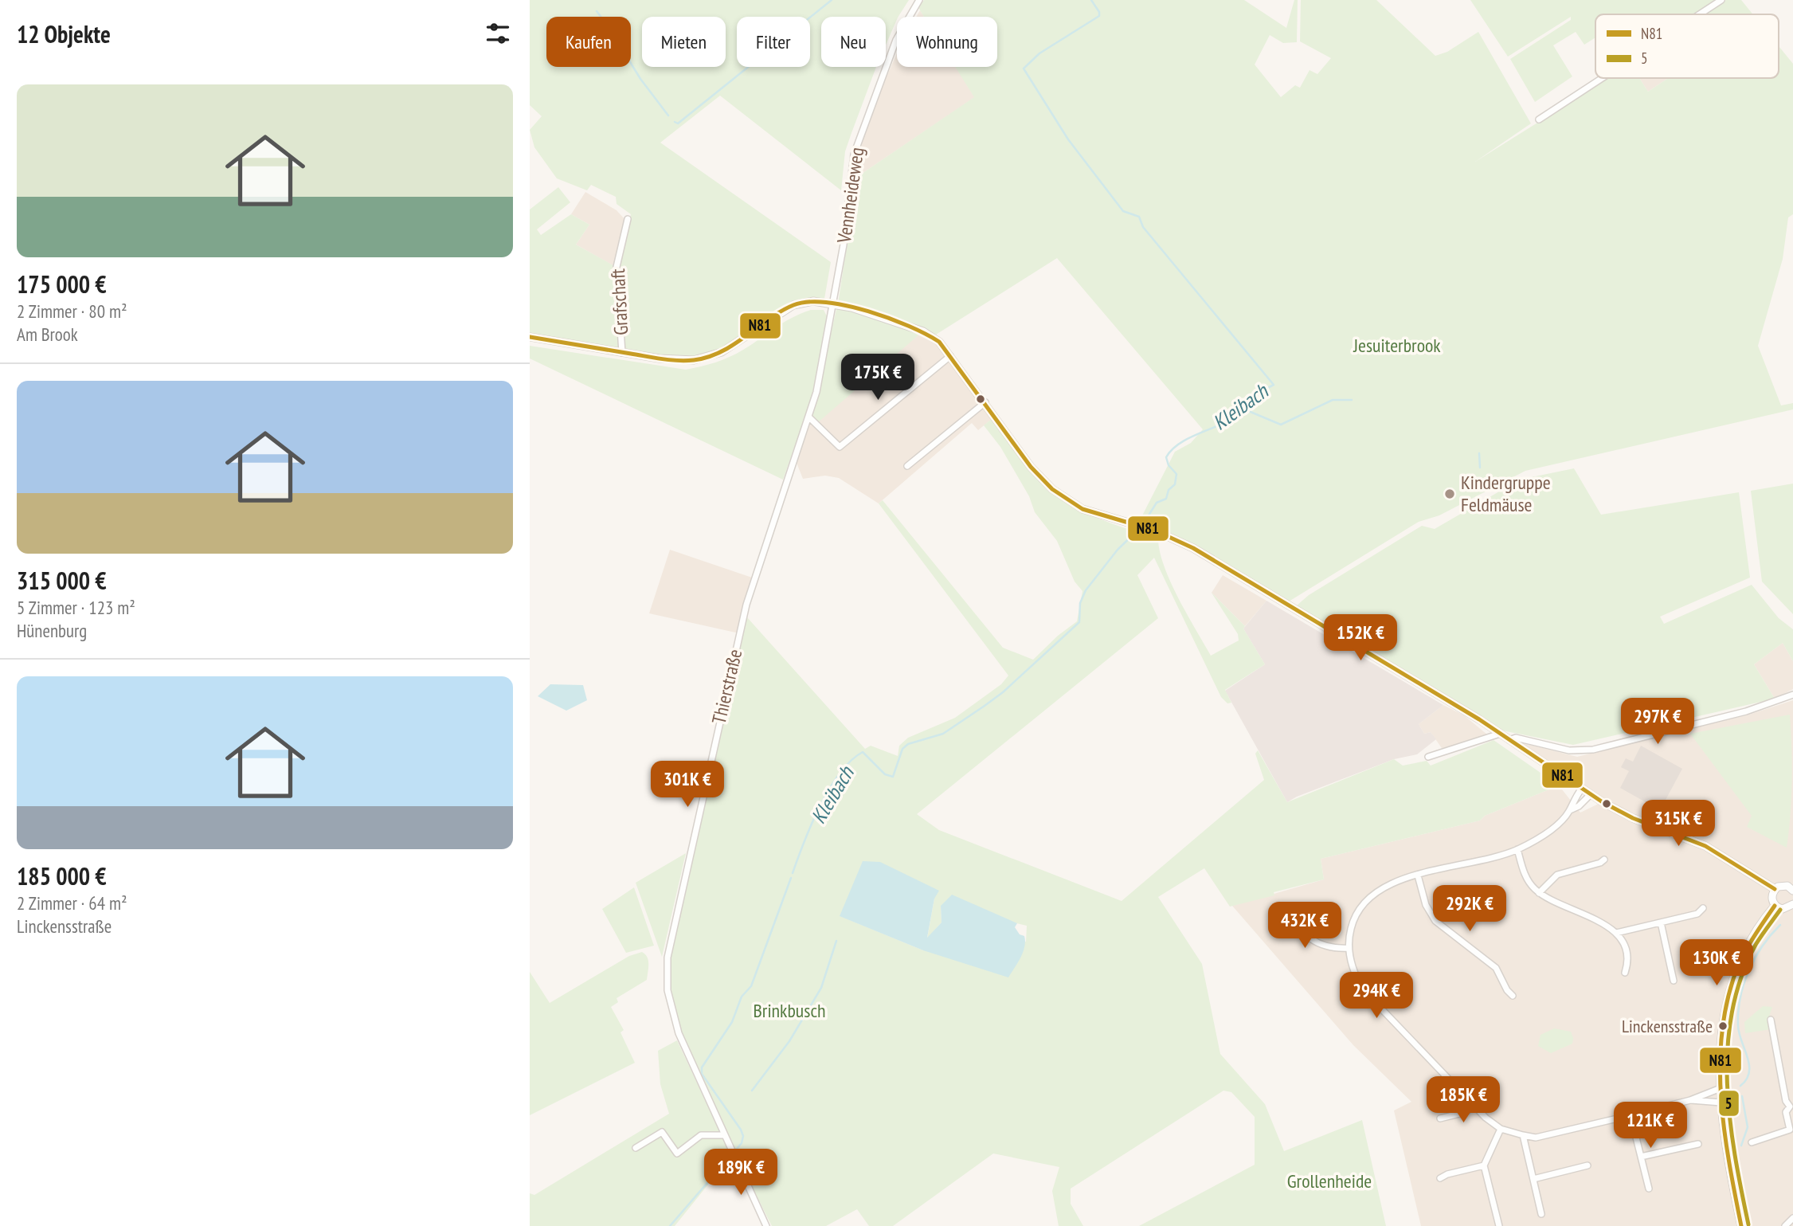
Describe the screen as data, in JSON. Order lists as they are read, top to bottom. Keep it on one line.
{"streets":{"street":["Vennheideweg","Grafschaft","Thierstraße"]},"crossings":[["Vennheideweg","Grafschaft"],["Vennheideweg","Thierstraße"],["Grafschaft","Thierstraße"]],"water":["Kleibach"],"parks":["Jesuiterbrook","Brinkbusch","Grollenheide"],"places":["Kindergruppe Feldmäuse","Linckensstraße"],"lines":["transit line N81","transit line 5"],"legend":["N81","5"],"page":{"heading":"12 Objekte","chip":["Kaufen","Mieten","Filter","Neu","Wohnung"],"list":[{"name":"175 000 €","note":"2 Zimmer · 80 m² · Am Brook"},{"name":"315 000 €","note":"5 Zimmer · 123 m² · Hünenburg"},{"name":"185 000 €","note":"2 Zimmer · 64 m² · Linckensstraße"}],"price":["175K €","152K €","297K €","301K €","315K €","292K €","432K €","130K €","294K €","185K €","121K €","189K €"]}}
